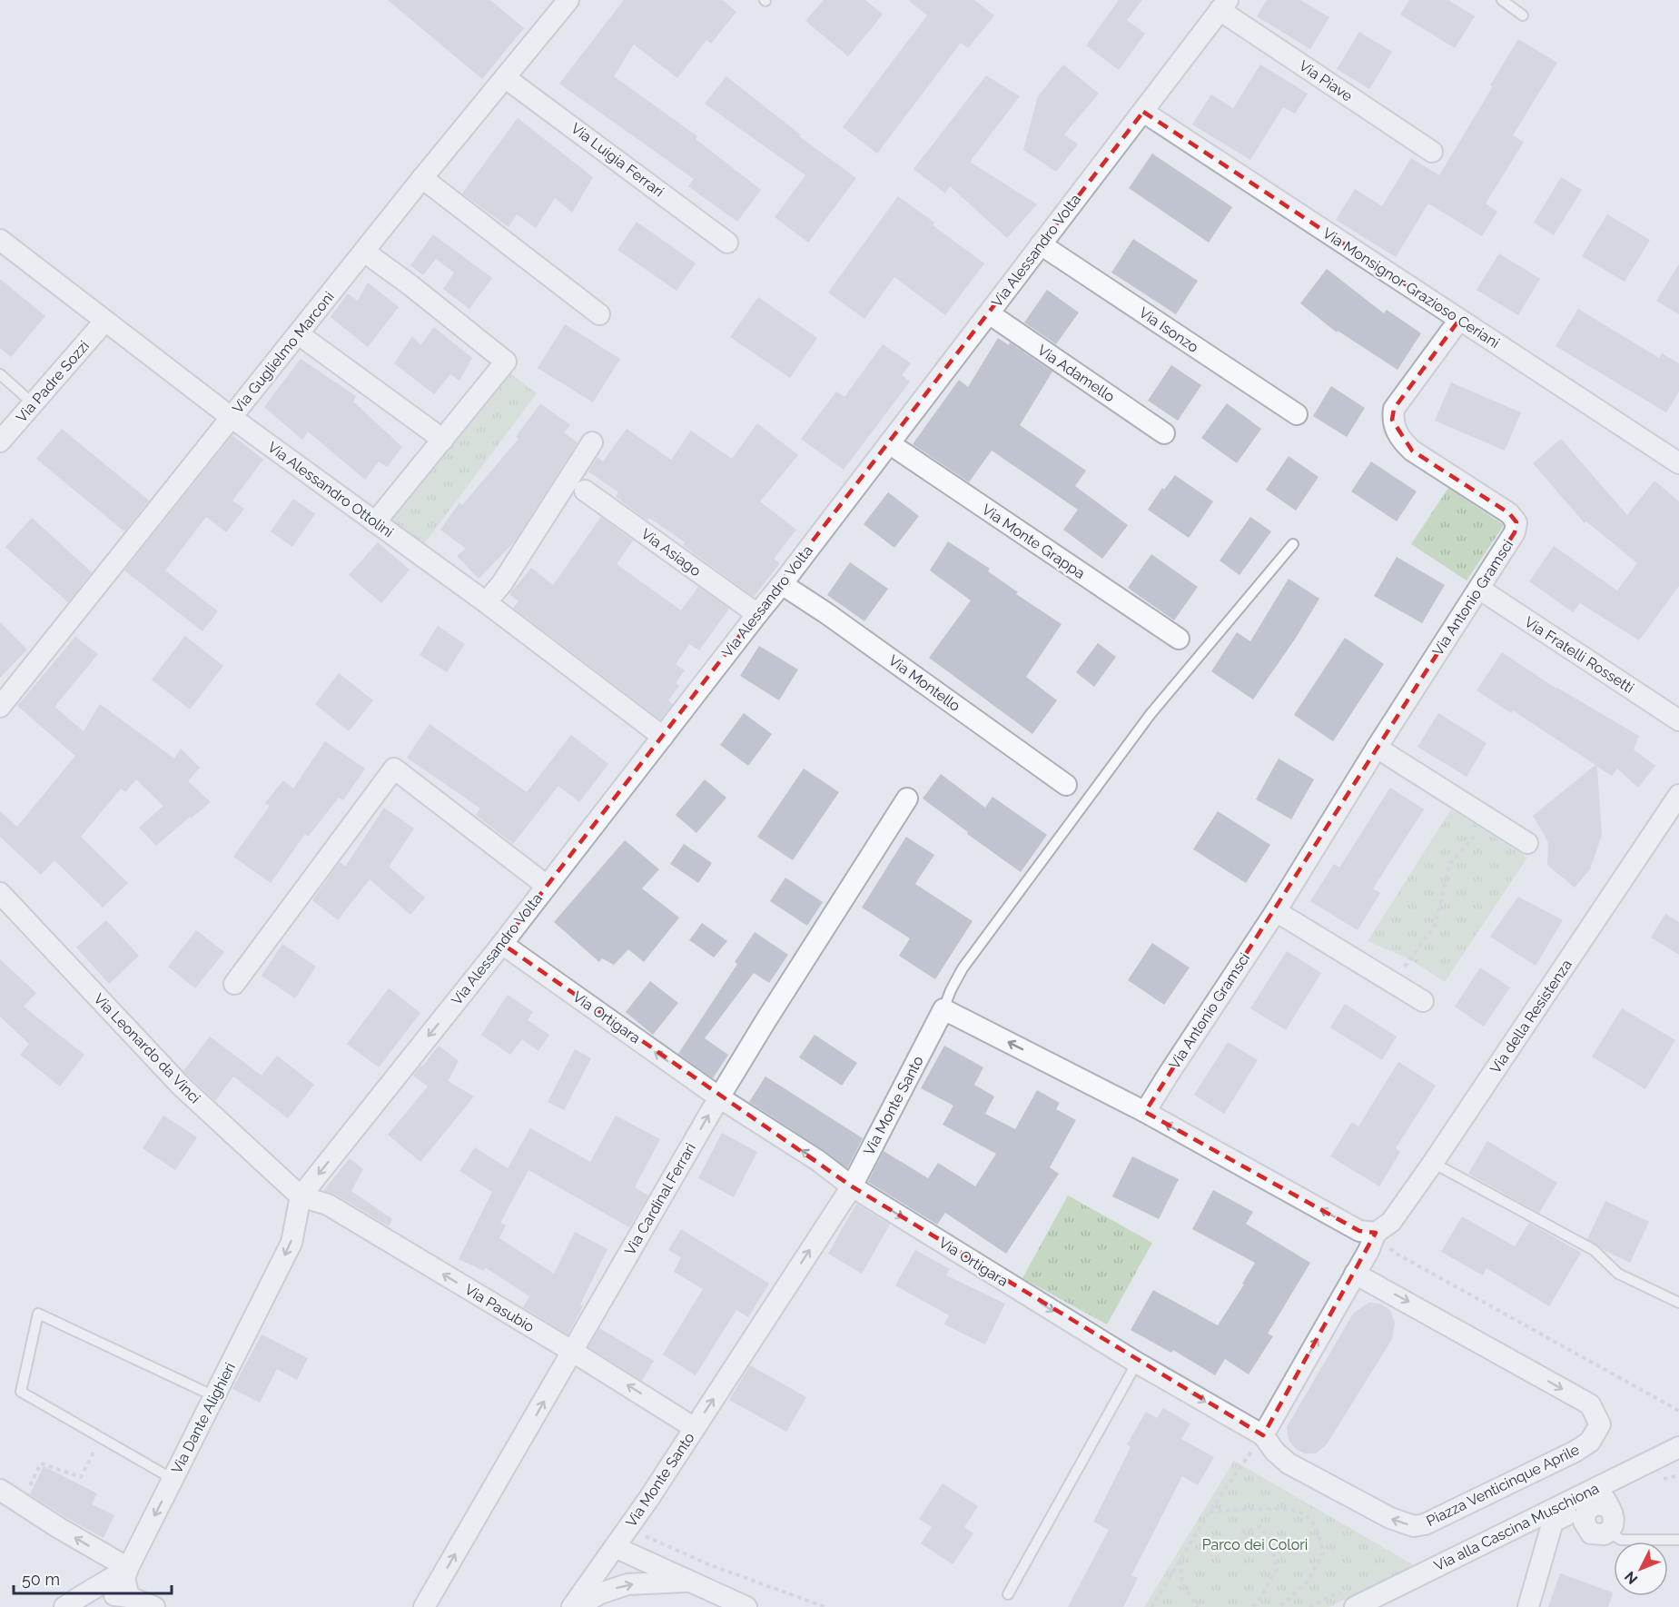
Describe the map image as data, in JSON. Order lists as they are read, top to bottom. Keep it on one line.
{"streets":{"street":["Via Piave","Via Luigia Ferrari","Via Alessandro Volta","Via Monsignor Grazioso Ceriani","Via Isonzo","Via Guglielmo Marconi","Via Adamello","Via Padre Sozzi","Via Alessandro Ottolini","Via Monte Grappa","Via Asiago","Via Antonio Gramsci","Via Fratelli Rossetti","Via Montello","Via della Resistenza","Via Ortigara","Via Leonardo da Vinci","Via Monte Santo","Via Cardinal Ferrari","Via Pasubio","Via Dante Alighieri","Piazza Venticinque Aprile","Via alla Cascina Muschiona"]},"crossings":[["Via Piave","Via Alessandro Volta"],["Via Luigia Ferrari","Via Guglielmo Marconi"],["Via Alessandro Volta","Via Monsignor Grazioso Ceriani"],["Via Alessandro Volta","Via Isonzo"],["Via Alessandro Volta","Via Adamello"],["Via Alessandro Volta","Via Alessandro Ottolini"],["Via Alessandro Volta","Via Monte Grappa"],["Via Alessandro Volta","Via Asiago"],["Via Alessandro Volta","Via Montello"],["Via Alessandro Volta","Via Ortigara"],["Via Alessandro Volta","Via Leonardo da Vinci"],["Via Alessandro Volta","Via Pasubio"],["Via Alessandro Volta","Via Dante Alighieri"],["Via Monsignor Grazioso Ceriani","Via Antonio Gramsci"],["Via Guglielmo Marconi","Via Alessandro Ottolini"],["Via Padre Sozzi","Via Alessandro Ottolini"],["Via Antonio Gramsci","Via Fratelli Rossetti"],["Via Ortigara","Via Monte Santo"],["Via Ortigara","Via Cardinal Ferrari"],["Via Ortigara","Piazza Venticinque Aprile"],["Via Leonardo da Vinci","Via Pasubio"],["Via Leonardo da Vinci","Via Dante Alighieri"],["Via Monte Santo","Via Pasubio"],["Via Cardinal Ferrari","Via Pasubio"],["Via Pasubio","Via Dante Alighieri"]],"one_way":["Via Monte Santo","Via Cardinal Ferrari","Via Pasubio","Via Dante Alighieri"],"parks":["Parco dei Colori"],"scale_bar":"50 m","north":"bottom left"}
